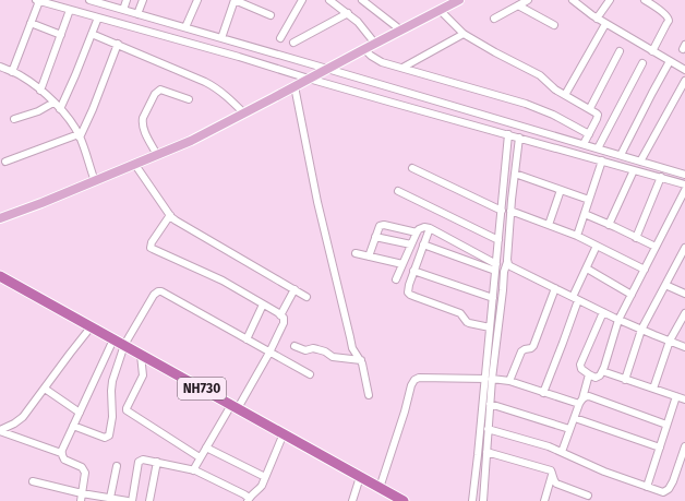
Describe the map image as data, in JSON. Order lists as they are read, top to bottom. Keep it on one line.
{"streets":{"highway":["NH730"]}}
